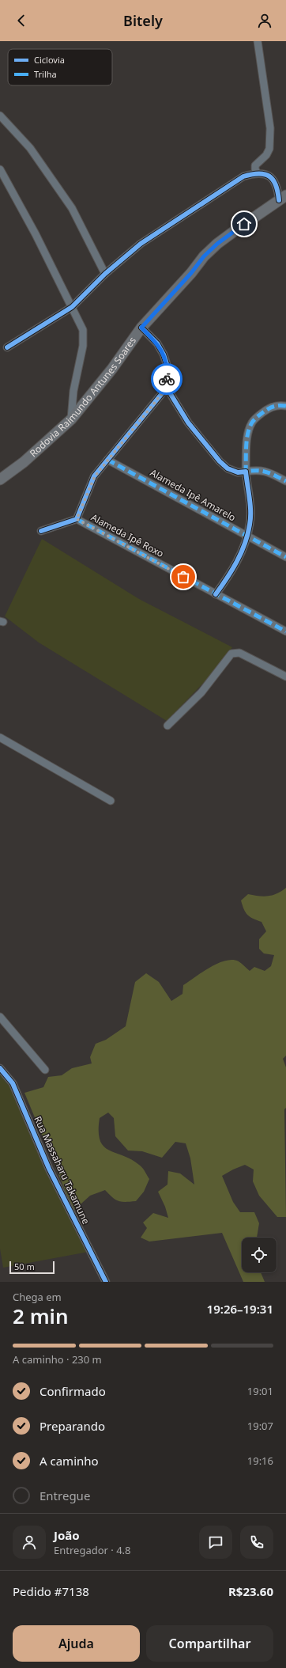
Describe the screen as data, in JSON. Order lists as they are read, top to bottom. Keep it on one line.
{"streets":{"highway":["Rodovia Raimundo Antunes Soares"],"street":["Alameda Ipê Amarelo","Alameda Ipê Roxo","Rua Massaharu Takamune"]},"legend":["Ciclovia","Trilha"],"scale_bar":"50 m","page":{"header":"Bitely","scale":"50 m","heading":["2 min","Chega em","19:26–19:31"],"panel":["João","Entregador · 4.8","Pedido #7138","R$23.60"],"bar":"A caminho · 230 m","list":[["Confirmado","19:01"],["Preparando","19:07"],["A caminho","19:16"],"Entregue"],"buttons":["Ajuda","Compartilhar"]}}
